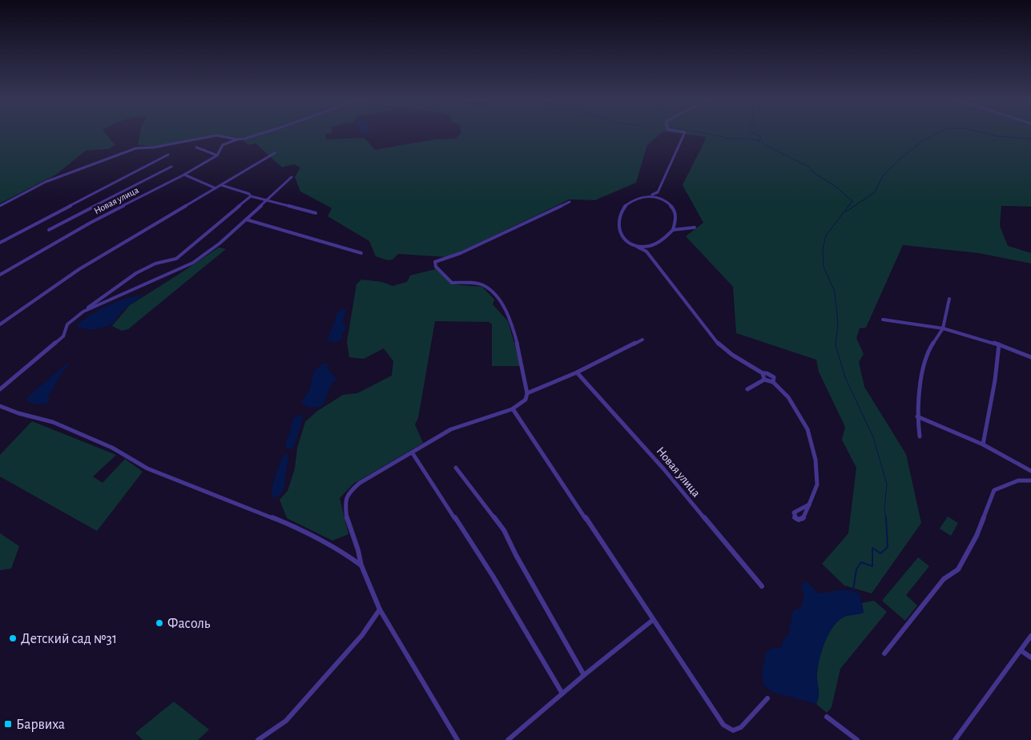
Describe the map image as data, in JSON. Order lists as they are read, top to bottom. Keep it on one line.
{"streets":{"street":["Новая улица"]},"places":{"other":["Фасоль","Детский сад №31"],"transit":["Барвиха"]}}
